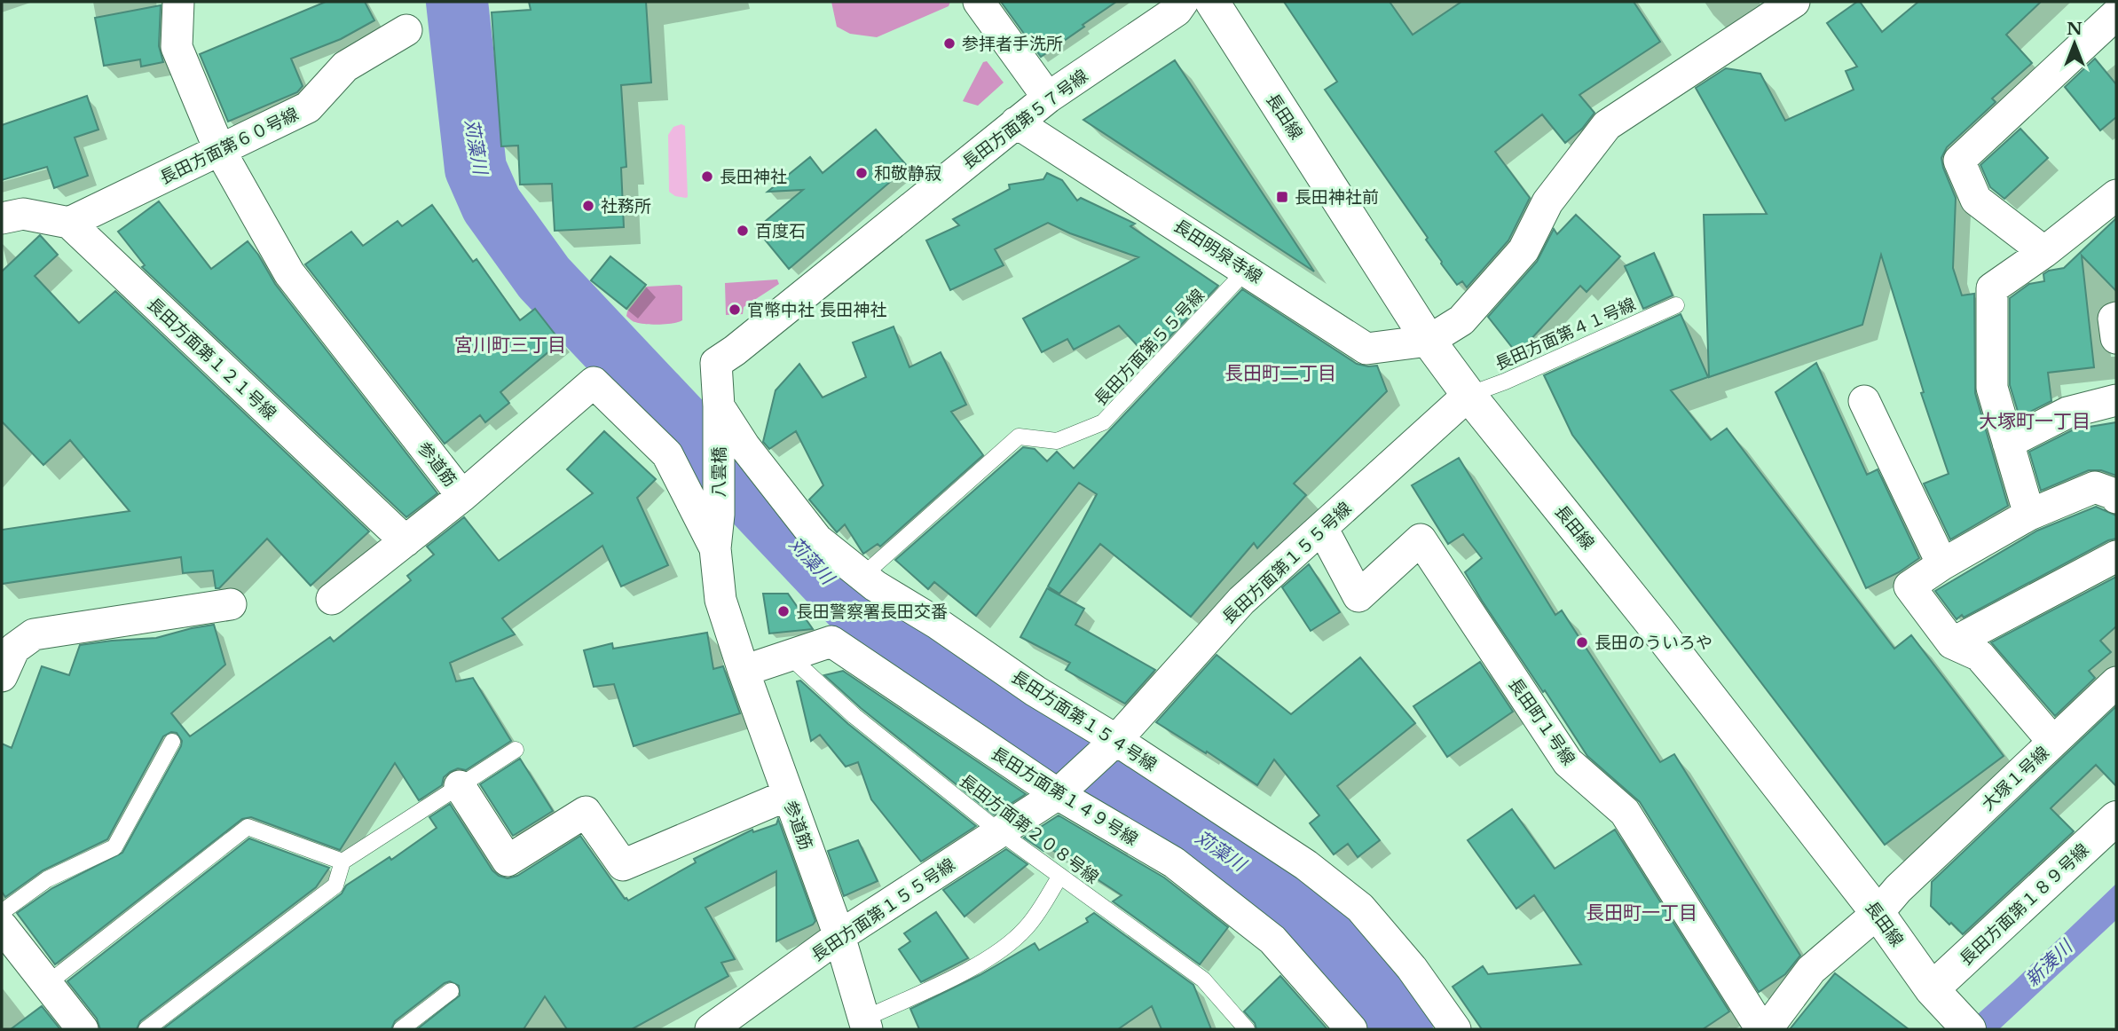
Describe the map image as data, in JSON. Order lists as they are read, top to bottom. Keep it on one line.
{"streets":{"street":["長田線","長田方面第５７号線","長田方面第６０号線","長田明泉寺線","長田方面第１２１号線","参道筋","八雲橋","長田方面第１５５号線","長田方面第１５４号線","長田町１号線","大塚１号線","長田方面第１４９号線","長田方面第１８９号線"],"lane":["長田方面第４１号線","長田方面第５５号線","長田方面第２０８号線"]},"crossings":[["長田線","長田明泉寺線"],["長田線","長田方面第４１号線"],["長田線","長田方面第１５５号線"],["長田線","大塚１号線"],["長田線","長田方面第１８９号線"],["長田方面第５７号線","長田明泉寺線"],["長田方面第５７号線","八雲橋"],["長田方面第５７号線","長田方面第１５４号線"],["長田方面第６０号線","長田方面第１２１号線"],["長田方面第６０号線","参道筋"],["長田明泉寺線","長田方面第５５号線"],["長田方面第４１号線","長田方面第１５５号線"],["長田方面第５５号線","長田方面第１５４号線"],["参道筋","八雲橋"],["参道筋","長田方面第１５５号線"],["参道筋","長田方面第１４９号線"],["八雲橋","長田方面第１５４号線"],["長田方面第１５５号線","長田方面第１５４号線"],["長田方面第１５５号線","長田町１号線"],["長田方面第１５５号線","長田方面第１４９号線"],["長田方面第１５５号線","長田方面第２０８号線"],["長田方面第１４９号線","長田方面第２０８号線"]],"districts":["宮川町三丁目","長田町二丁目","大塚町一丁目","長田町一丁目"],"water":["苅藻川","新湊川"],"places":{"other":["参拝者手洗所","和敬静寂","長田神社","社務所","百度石","官幣中社 長田神社","長田警察署長田交番","長田のういろや"],"transit":["長田神社前"]},"north":"top"}
